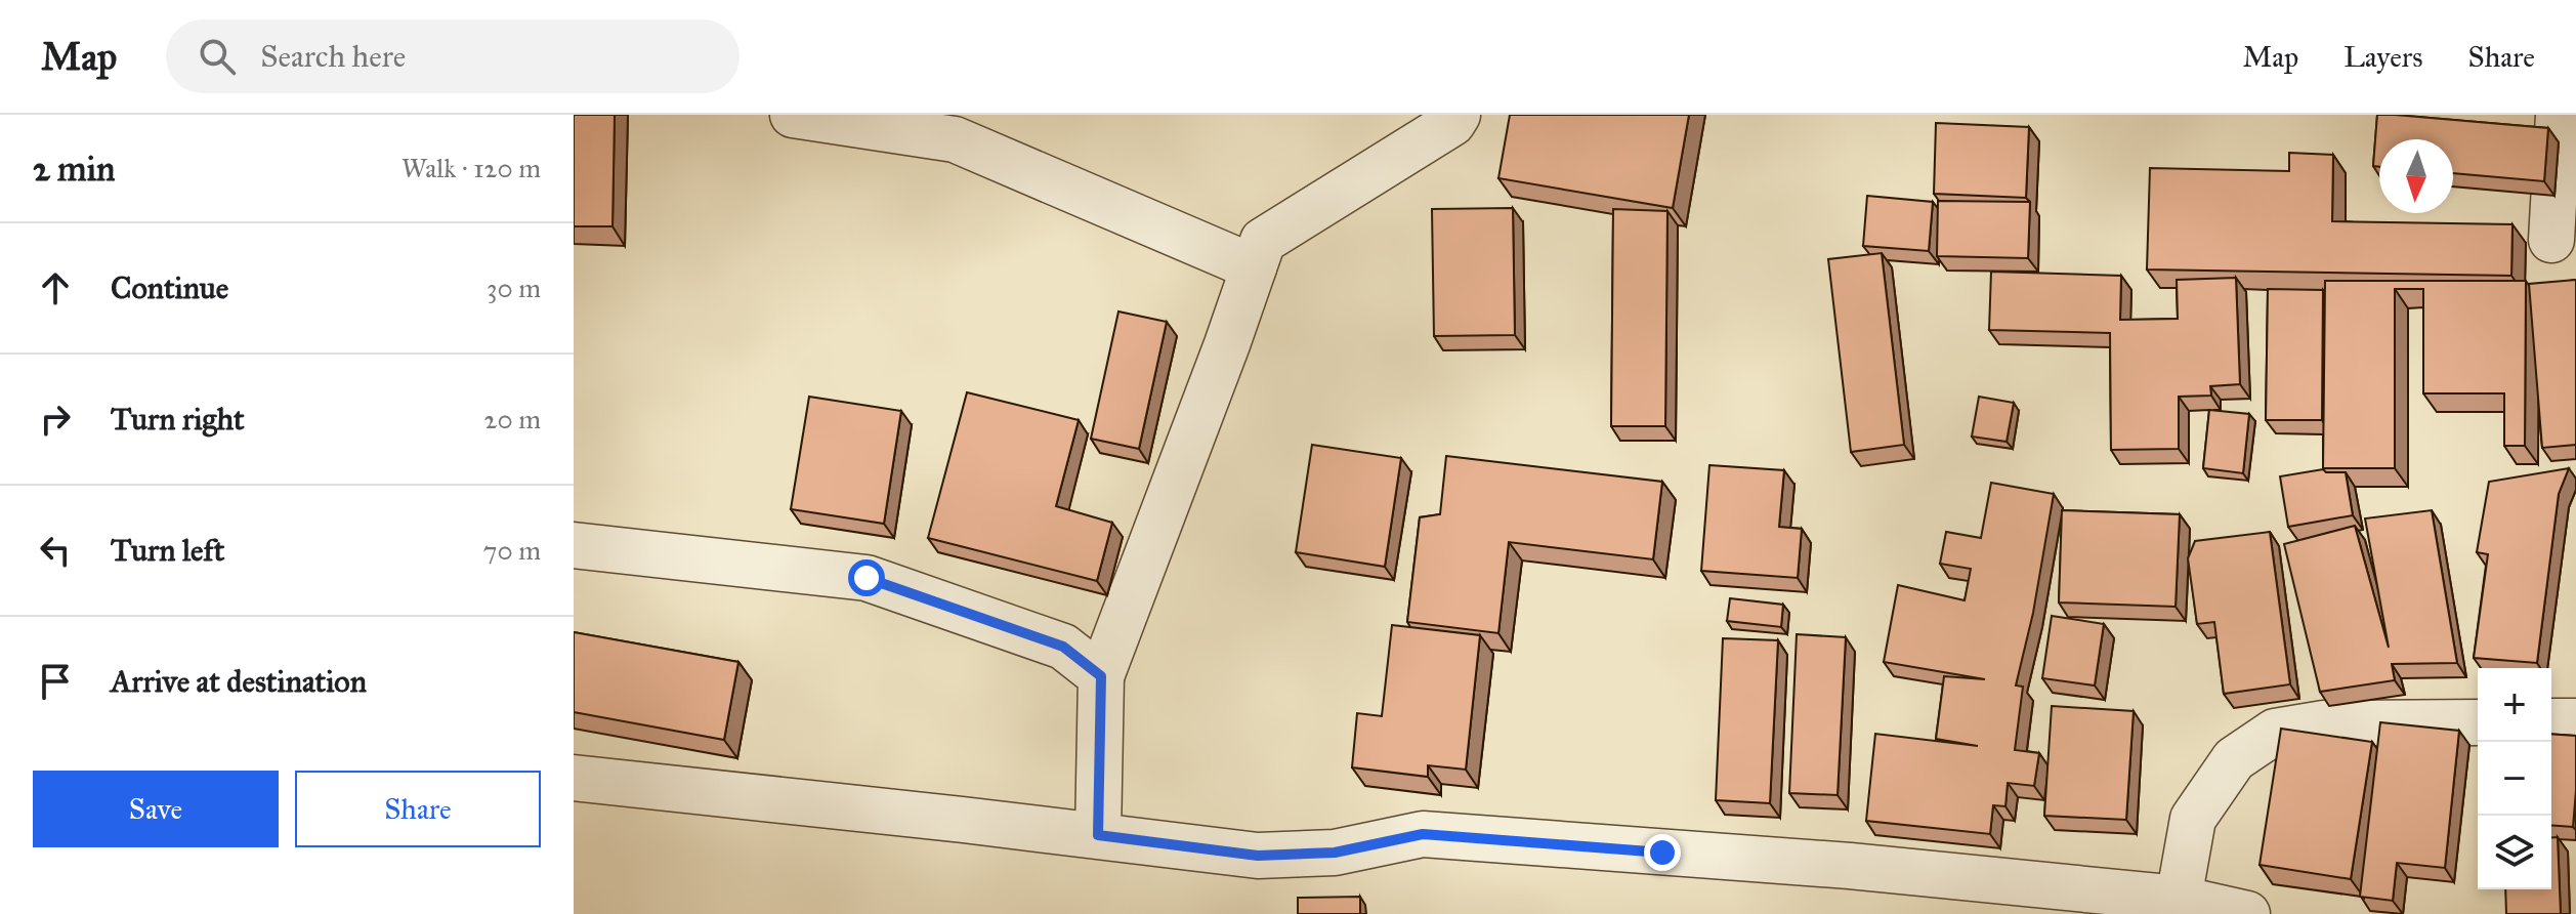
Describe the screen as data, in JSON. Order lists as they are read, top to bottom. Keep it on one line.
{"north":"bottom","page":{"header":"Map","search":"Search here","nav":["Map","Layers","Share"],"heading":["2 min","Walk · 120 m"],"list":[["Continue","30 m"],["Turn right","20 m"],["Turn left","70 m"],"Arrive at destination"],"map_buttons":["+","−"],"buttons":["Save","Share"]}}
